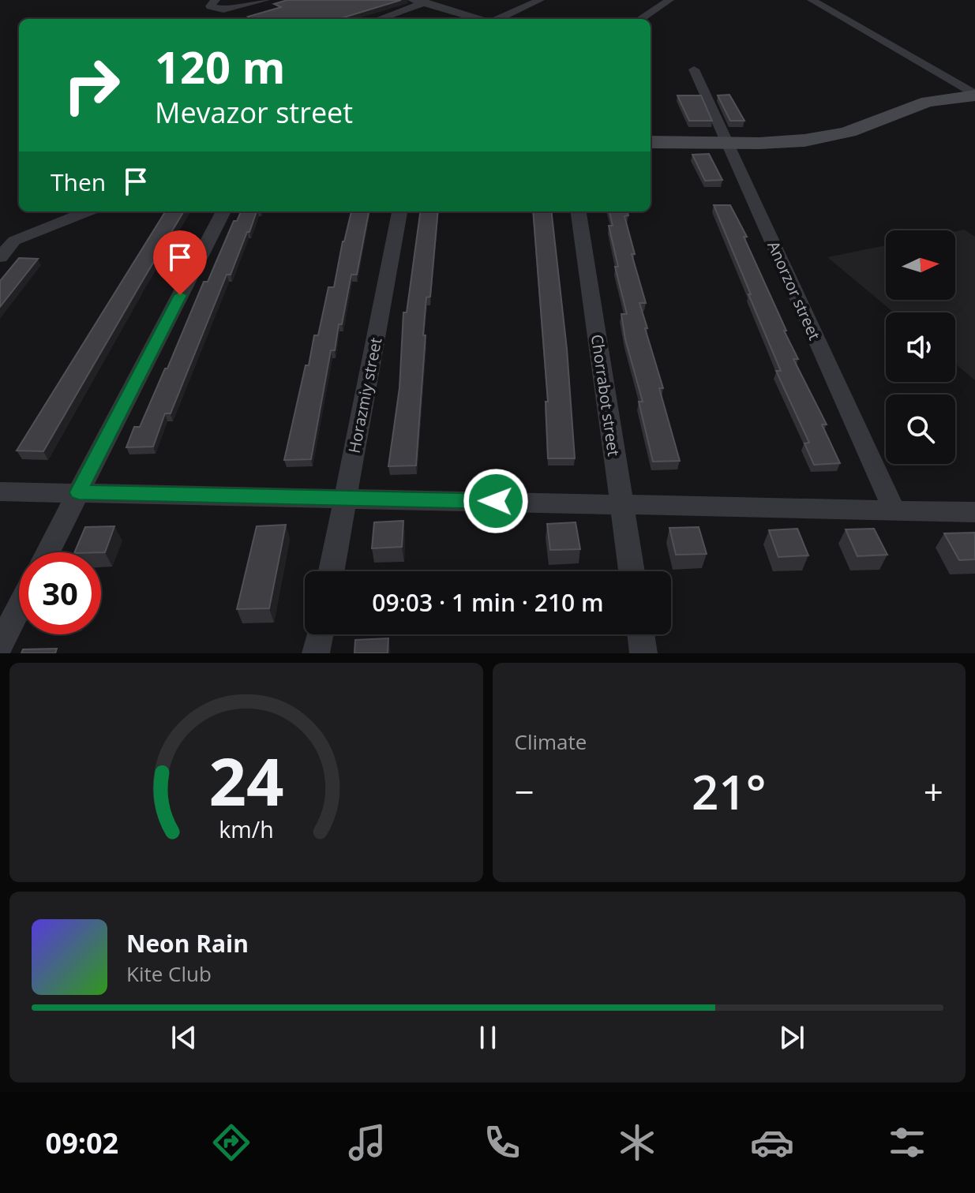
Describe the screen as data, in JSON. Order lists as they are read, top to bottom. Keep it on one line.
{"streets":{"street":["Anorzor street","Horazmiy street","Chorrabot street"]},"north":"right","page":{"turn":["120 m","Mevazor street"],"then":"Then","limit":"30","trip":"09:03 · 1 min · 210 m","tile":"Climate","heat":["−","21°","+"],"song":["Neon Rain","Kite Club"],"tabs":"09:02","gauge":["24","km/h"]}}
